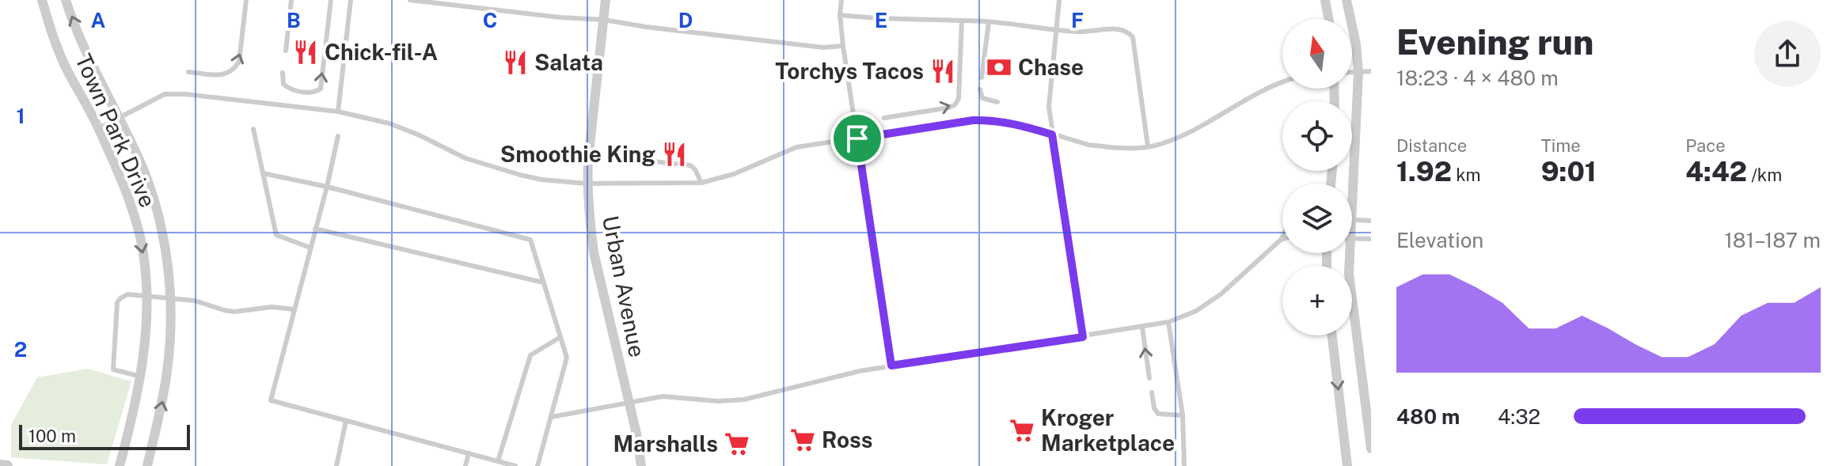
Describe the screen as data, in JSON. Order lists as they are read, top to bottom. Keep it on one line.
{"streets":{"street":["Town Park Drive","Urban Avenue"]},"places":{"restaurant":["Chick-fil-A","Salata","Torchys Tacos","Smoothie King"],"bank":["Chase"],"supermarket":["Kroger Marketplace","Ross","Marshalls"]},"scale_bar":"100 m","north":"top","page":{"heading":["Evening run","18:23 · 4 × 480 m"],"map_buttons":"+","stats":[["Distance","1.92 km"],["Time","9:01"],["Pace","4:42 /km"]],"chart":["Elevation","181–187 m"],"list":[{"name":"480 m","note":"4:32"}],"scale":"100 m"},"grid":{"columns":["A","B","C","D","E","F"],"rows":["1","2"]}}
